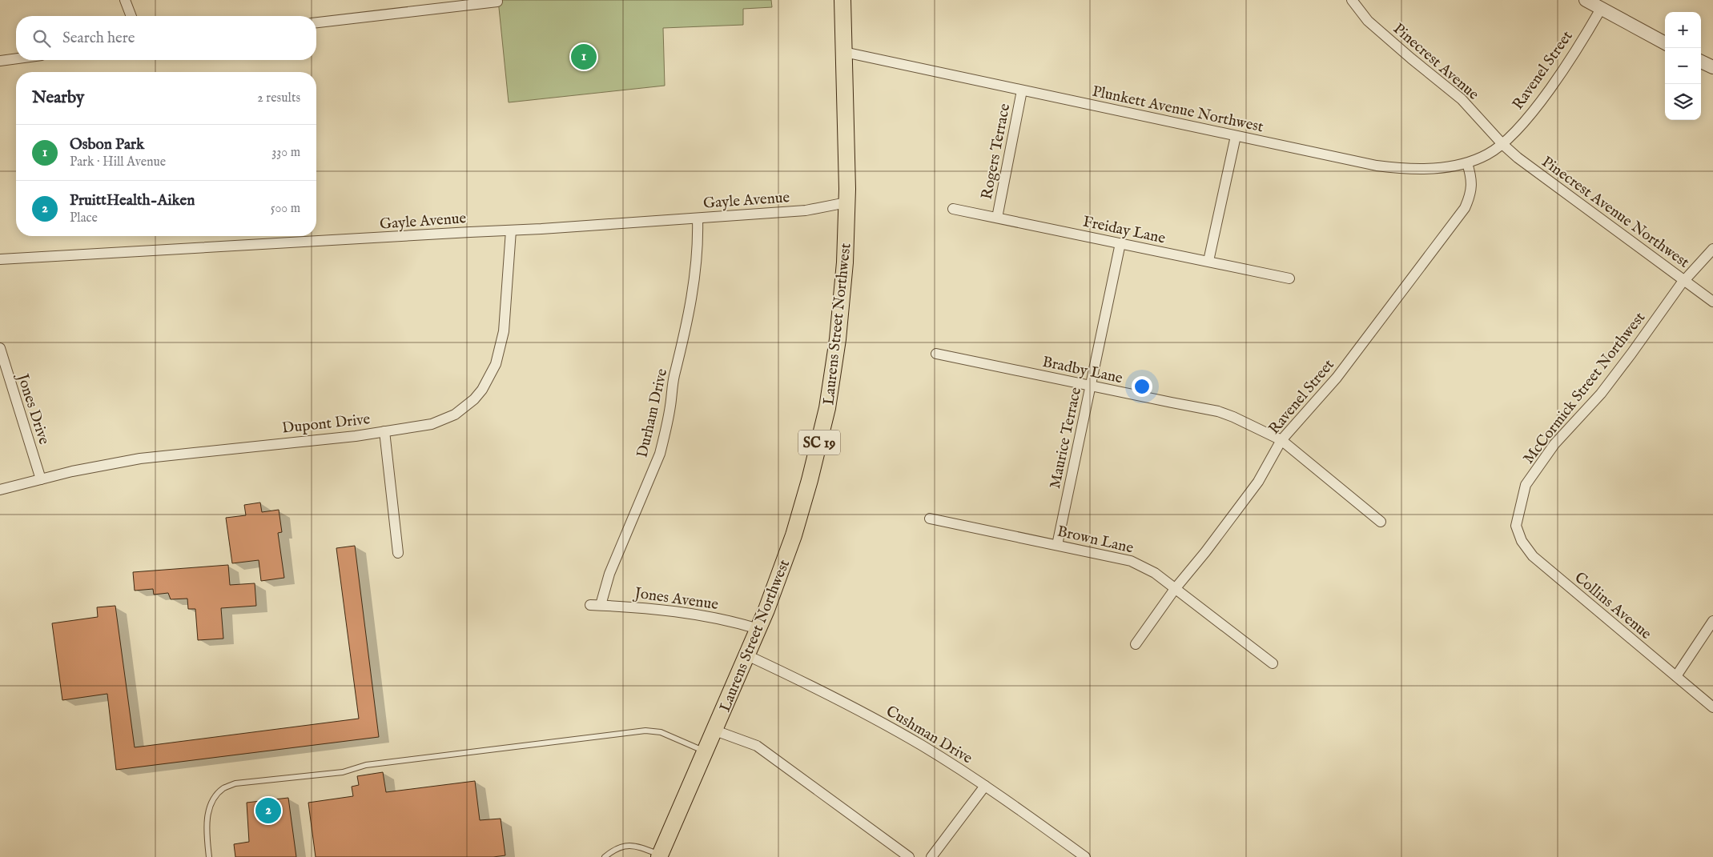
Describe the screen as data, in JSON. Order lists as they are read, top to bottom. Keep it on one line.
{"streets":{"main road":["Laurens Street Northwest","SC 19"],"street":["Pinecrest Avenue","Ravenel Street","Plunkett Avenue Northwest","Rogers Terrace","Gayle Avenue","Pinecrest Avenue Northwest","Freiday Lane","Bradby Lane","McCormick Street Northwest","Jones Drive","Durham Drive","Dupont Drive","Maurice Terrace","Brown Lane","Jones Avenue","Collins Avenue","Cushman Drive"]},"crossings":[["Pinecrest Avenue","Ravenel Street"],["Pinecrest Avenue","Plunkett Avenue Northwest"],["Pinecrest Avenue","Pinecrest Avenue Northwest"],["Ravenel Street","Plunkett Avenue Northwest"],["Ravenel Street","Pinecrest Avenue Northwest"],["Ravenel Street","Bradby Lane"],["Ravenel Street","Brown Lane"],["Plunkett Avenue Northwest","Rogers Terrace"],["Plunkett Avenue Northwest","Pinecrest Avenue Northwest"],["Plunkett Avenue Northwest","Laurens Street Northwest"],["Rogers Terrace","Freiday Lane"],["Gayle Avenue","Laurens Street Northwest"],["Gayle Avenue","Durham Drive"],["Gayle Avenue","Dupont Drive"],["Pinecrest Avenue Northwest","McCormick Street Northwest"],["Freiday Lane","Maurice Terrace"],["Laurens Street Northwest","Jones Avenue"],["Laurens Street Northwest","Cushman Drive"],["Bradby Lane","Maurice Terrace"],["McCormick Street Northwest","Collins Avenue"],["Jones Drive","Dupont Drive"],["Durham Drive","Jones Avenue"],["Maurice Terrace","Brown Lane"]],"page":{"map_buttons":["+","−"],"search":"Search here","pins":["1","2"],"heading":["Nearby","2 results"],"list":[{"mark":"1","name":"Osbon Park","note":"Park · Hill Avenue","value":"330 m"},{"mark":"2","name":"PruittHealth-Aiken","note":"Place","value":"500 m"}]}}
